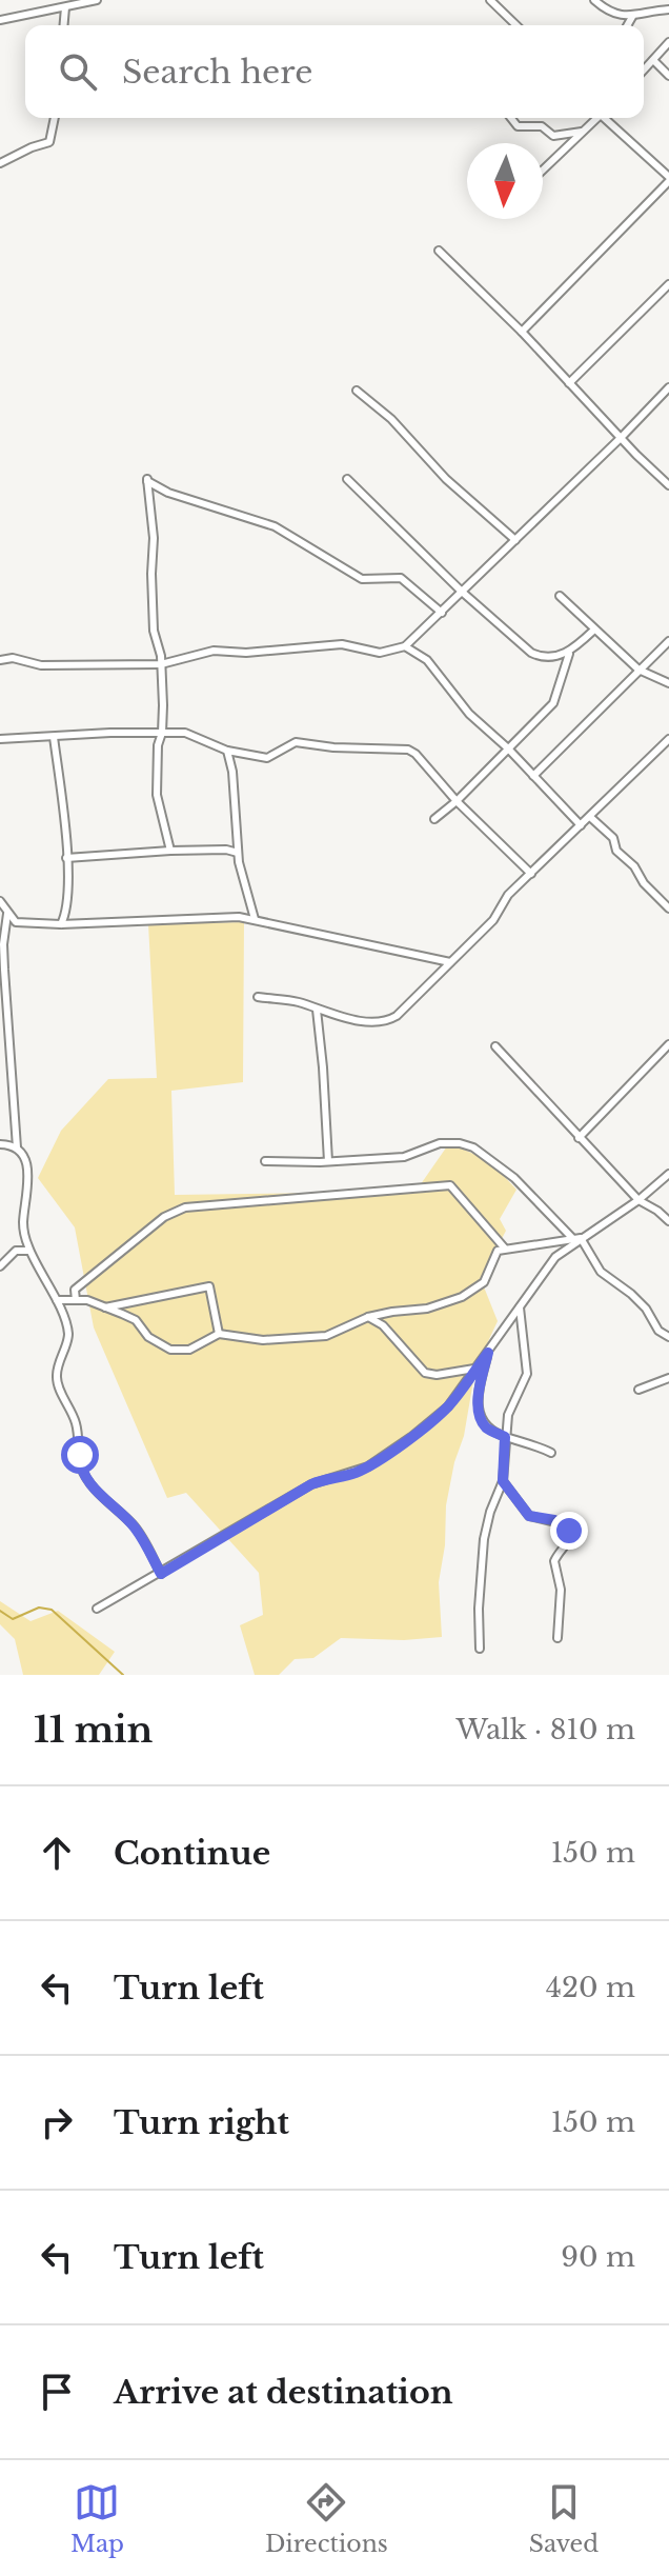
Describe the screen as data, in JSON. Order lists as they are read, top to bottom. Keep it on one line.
{"north":"bottom","page":{"search":"Search here","heading":["11 min","Walk · 810 m"],"list":[["Continue","150 m"],["Turn left","420 m"],["Turn right","150 m"],["Turn left","90 m"],"Arrive at destination"],"nav":["Map","Directions","Saved"]}}
